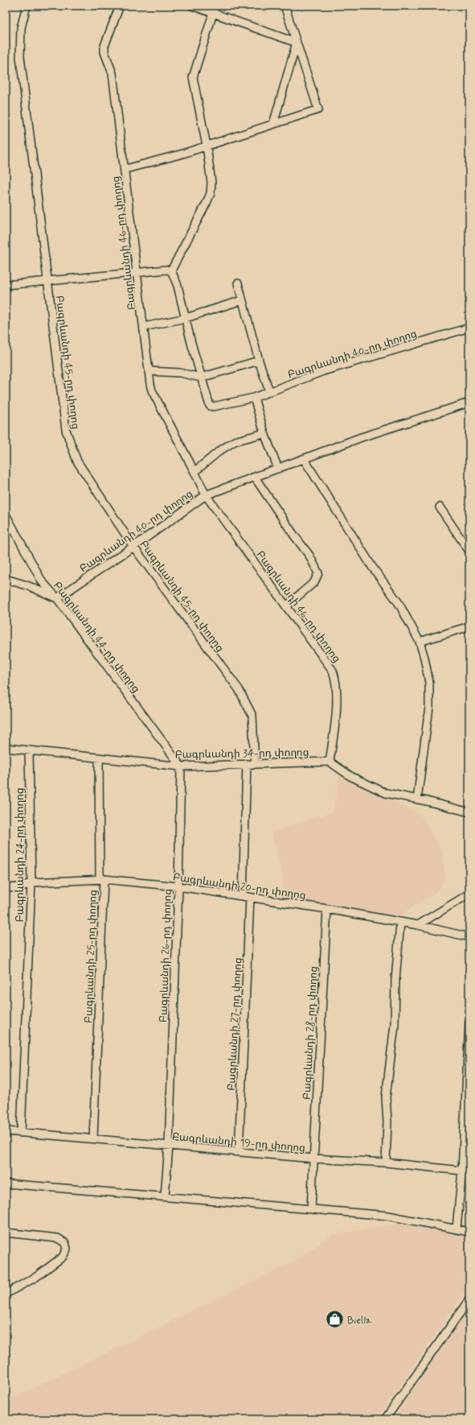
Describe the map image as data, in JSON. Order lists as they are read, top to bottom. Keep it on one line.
{"streets":{"street":["Բագրևանդի 46-րդ փողոց","Բագրևանդի 40-րդ փողոց","Բագրևանդի 45-րդ փողոց","Բագրևանդի 44-րդ փողոց","Բագրևանդի 34-րդ փողոց","Բագրևանդի 24-րդ փողոց","Բագրևանդի 20-րդ փողոց","Բագրևանդի 26-րդ փողոց","Բագրևանդի 25-րդ փողոց","Բագրևանդի 27-րդ փողոց","Բագրևանդի 28-րդ փողոց","Բագրևանդի 19-րդ փողոց"]},"crossings":[["Բագրևանդի 46-րդ փողոց","Բագրևանդի 40-րդ փողոց"],["Բագրևանդի 46-րդ փողոց","Բագրևանդի 34-րդ փողոց"],["Բագրևանդի 40-րդ փողոց","Բագրևանդի 45-րդ փողոց"],["Բագրևանդի 40-րդ փողոց","Բագրևանդի 44-րդ փողոց"],["Բագրևանդի 45-րդ փողոց","Բագրևանդի 34-րդ փողոց"],["Բագրևանդի 44-րդ փողոց","Բագրևանդի 34-րդ փողոց"],["Բագրևանդի 44-րդ փողոց","Բագրևանդի 26-րդ փողոց"],["Բագրևանդի 34-րդ փողոց","Բագրևանդի 24-րդ փողոց"],["Բագրևանդի 34-րդ փողոց","Բագրևանդի 26-րդ փողոց"],["Բագրևանդի 34-րդ փողոց","Բագրևանդի 25-րդ փողոց"],["Բագրևանդի 34-րդ փողոց","Բագրևանդի 27-րդ փողոց"],["Բագրևանդի 24-րդ փողոց","Բագրևանդի 20-րդ փողոց"],["Բագրևանդի 24-րդ փողոց","Բագրևանդի 19-րդ փողոց"],["Բագրևանդի 20-րդ փողոց","Բագրևանդի 26-րդ փողոց"],["Բագրևանդի 20-րդ փողոց","Բագրևանդի 25-րդ փողոց"],["Բագրևանդի 20-րդ փողոց","Բագրևանդի 27-րդ փողոց"],["Բագրևանդի 20-րդ փողոց","Բագրևանդի 28-րդ փողոց"],["Բագրևանդի 26-րդ փողոց","Բագրևանդի 19-րդ փողոց"],["Բագրևանդի 25-րդ փողոց","Բագրևանդի 19-րդ փողոց"],["Բագրևանդի 27-րդ փողոց","Բագրևանդի 19-րդ փողոց"],["Բագրևանդի 28-րդ փողոց","Բագրևանդի 19-րդ փողոց"]],"places":{"shop":["Biella"]}}
